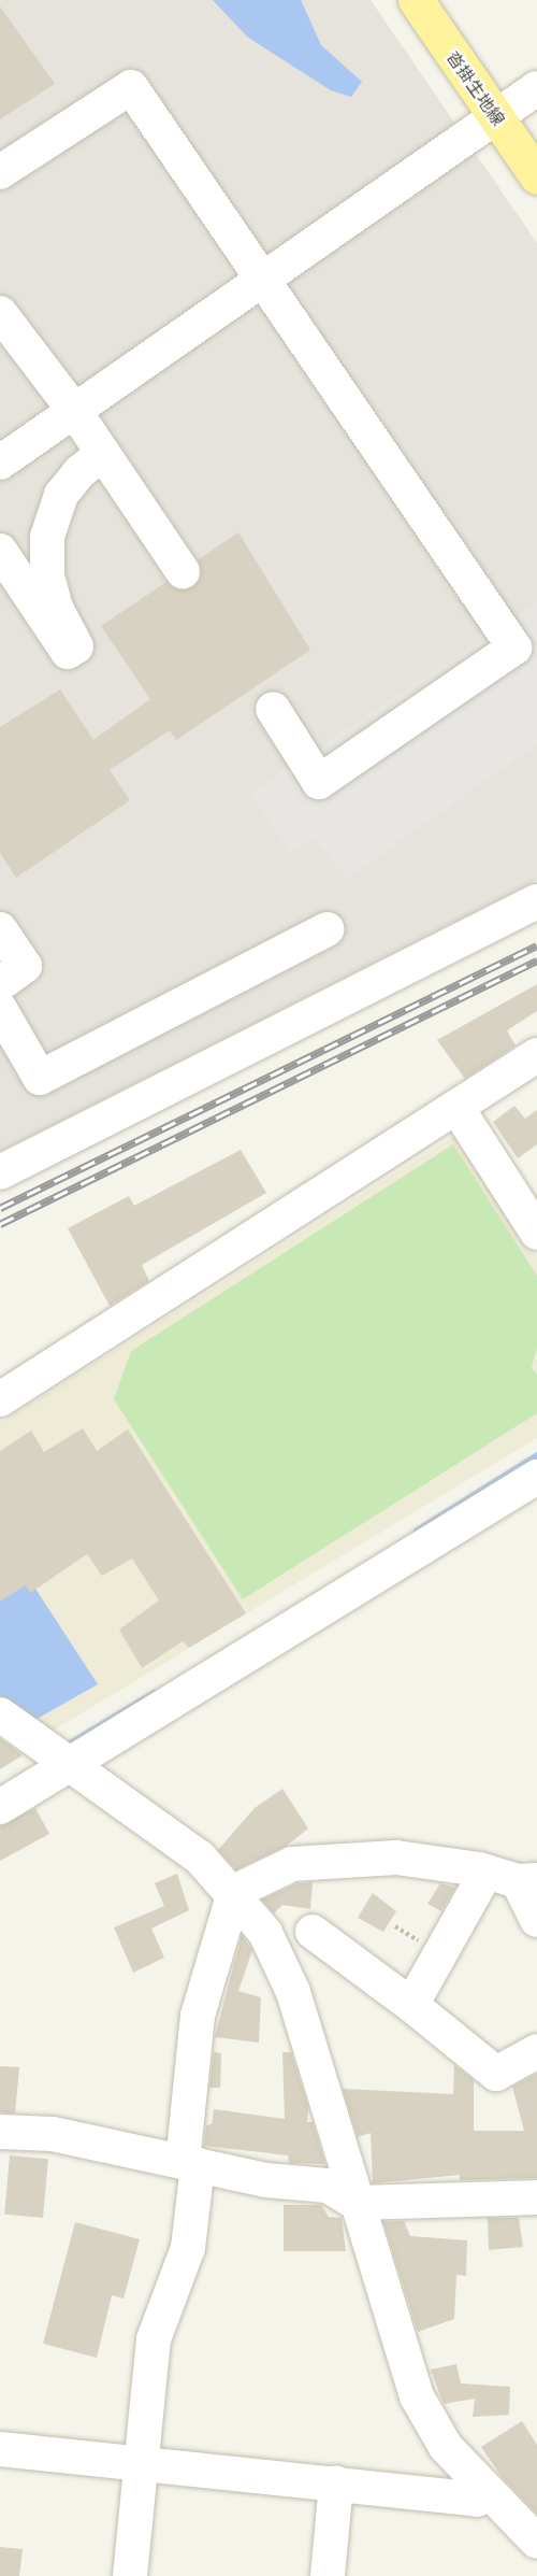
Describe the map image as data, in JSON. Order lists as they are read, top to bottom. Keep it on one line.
{"streets":{"main road":["沓掛生地線"]}}
